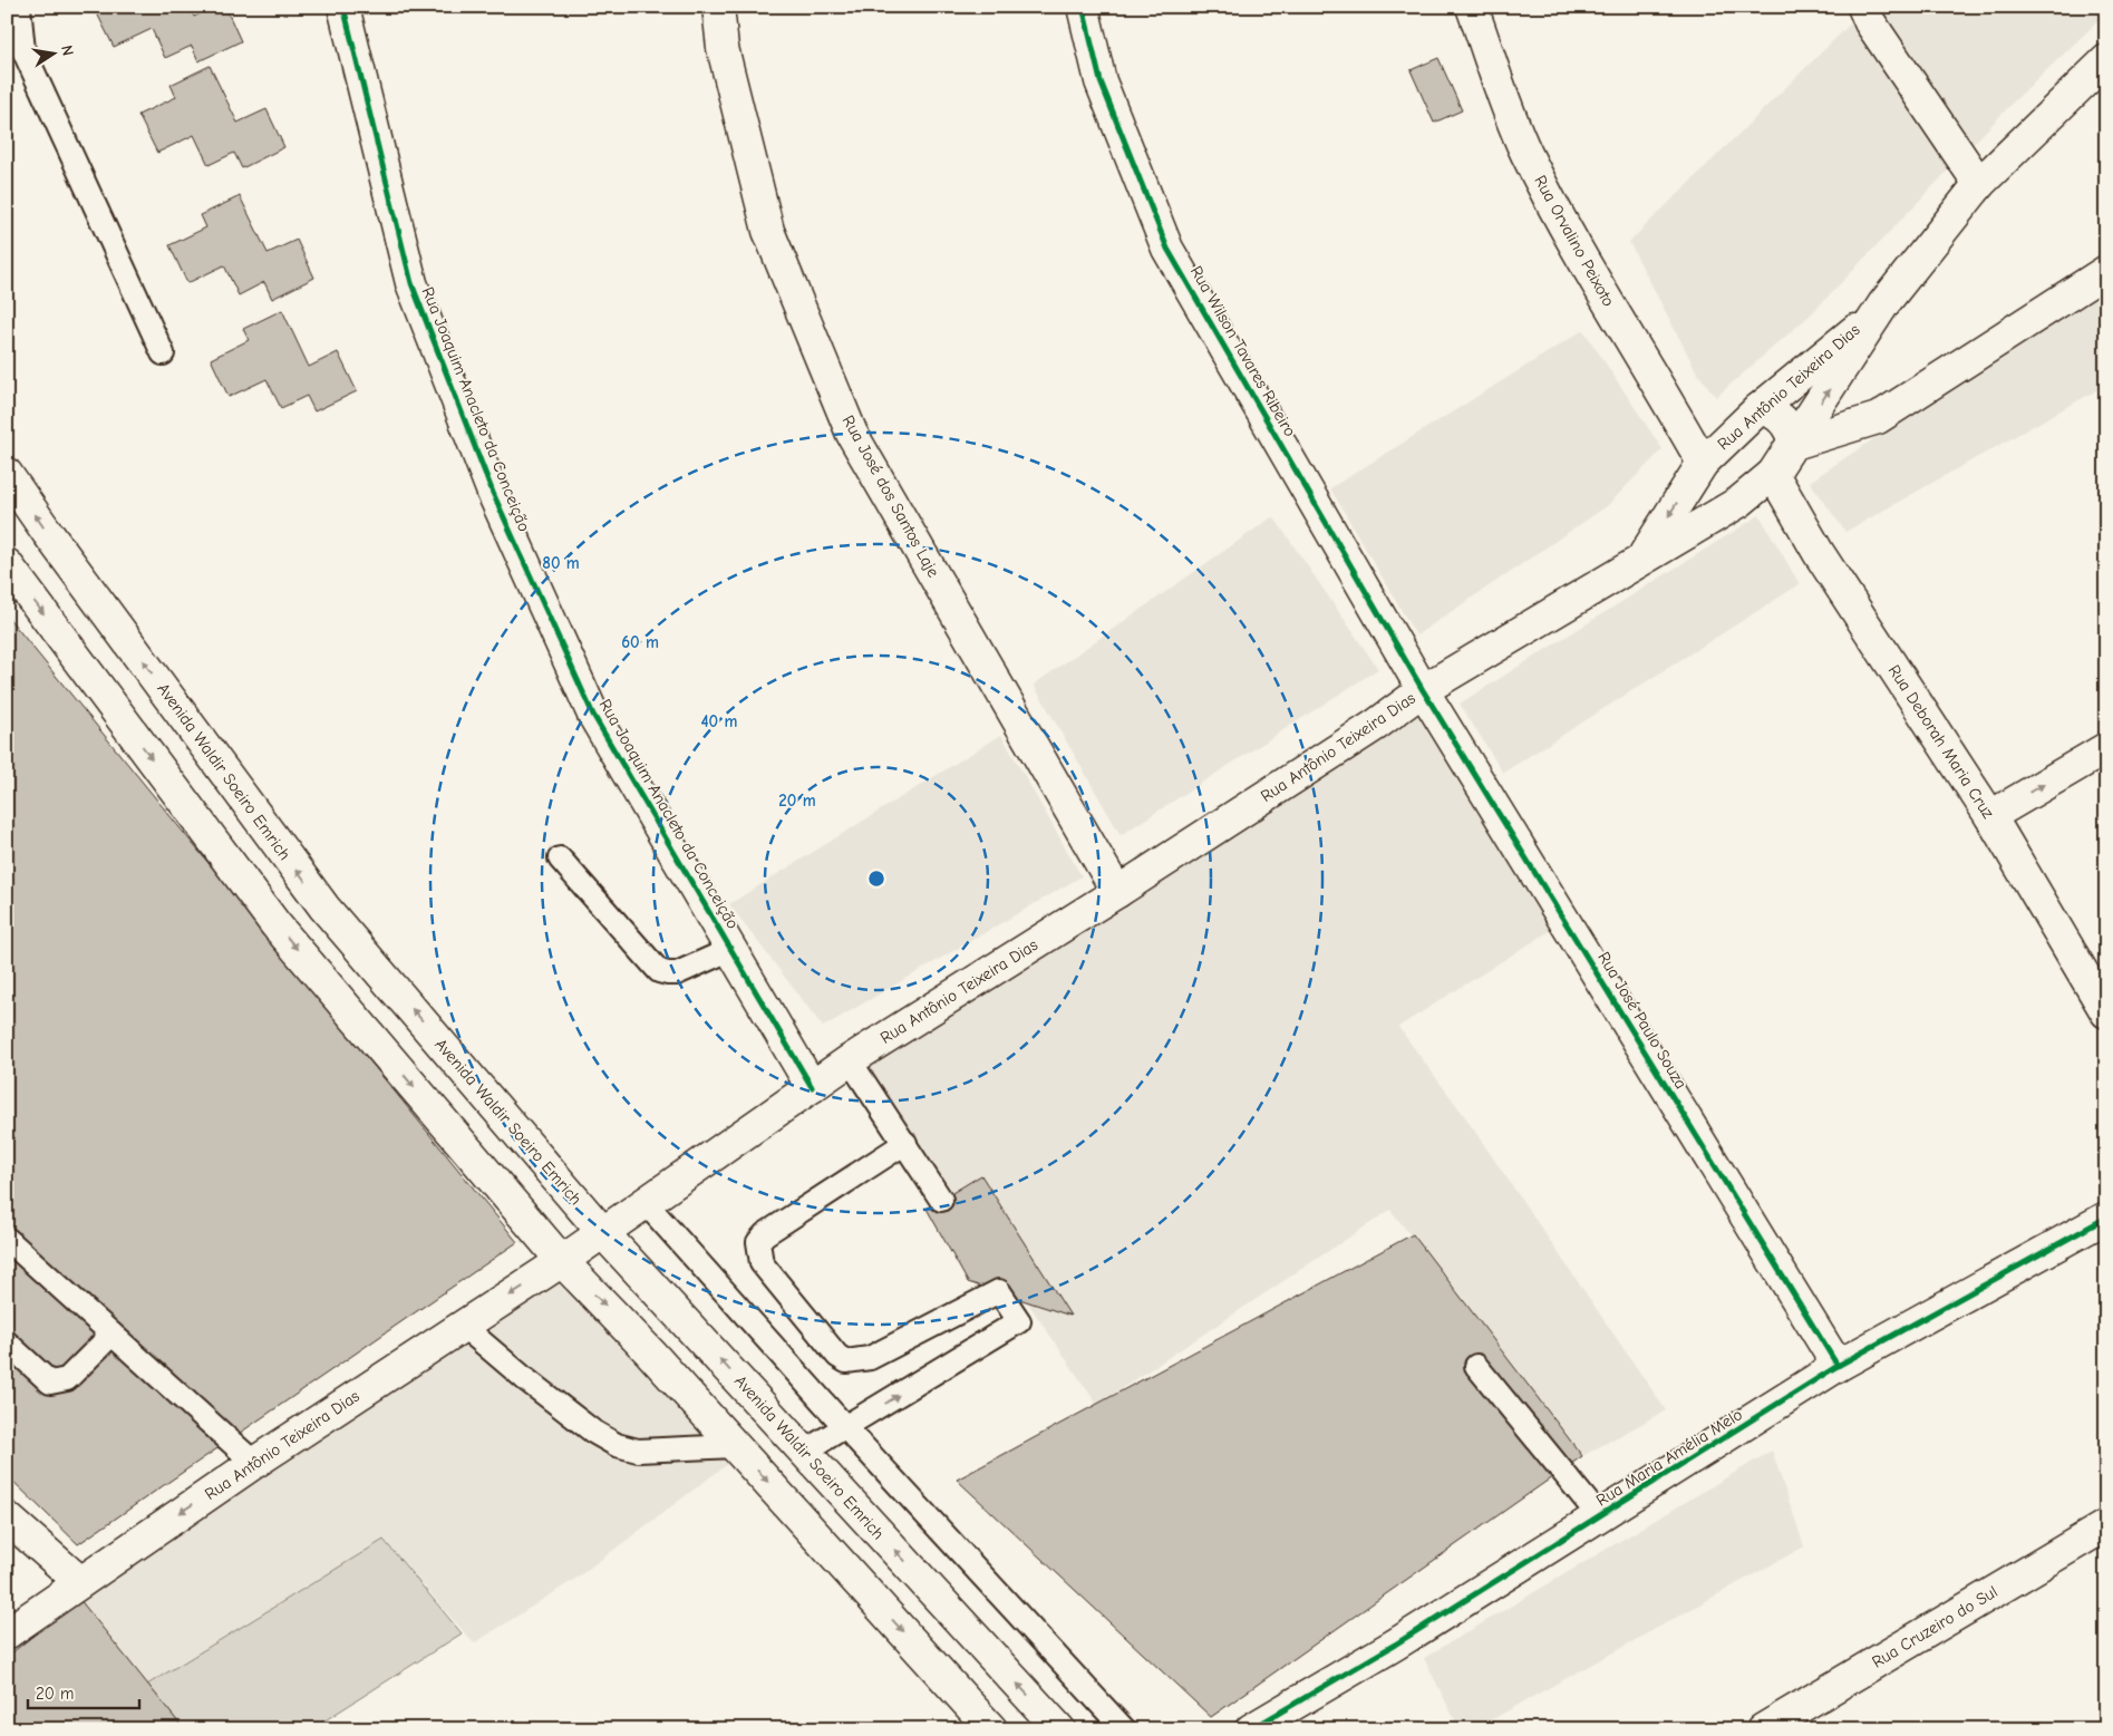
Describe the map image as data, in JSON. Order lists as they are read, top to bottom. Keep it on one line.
{"streets":{"street":["Rua Orvalino Peixoto","Rua Wilson Tavares Ribeiro","Rua Antônio Teixeira Dias","Rua Joaquim Anacleto da Conceição","Rua José dos Santos Laje","Rua Deborah Maria Cruz","Avenida Waldir Soeiro Emrich","Rua José Paulo Souza","Rua Maria Amélia Melo","Rua Cruzeiro do Sul"]},"crossings":[["Rua Orvalino Peixoto","Rua Antônio Teixeira Dias"],["Rua Wilson Tavares Ribeiro","Rua Antônio Teixeira Dias"],["Rua Wilson Tavares Ribeiro","Rua José Paulo Souza"],["Rua Antônio Teixeira Dias","Rua Joaquim Anacleto da Conceição"],["Rua Antônio Teixeira Dias","Rua José dos Santos Laje"],["Rua Antônio Teixeira Dias","Rua Deborah Maria Cruz"],["Rua Antônio Teixeira Dias","Avenida Waldir Soeiro Emrich"],["Rua Antônio Teixeira Dias","Rua José Paulo Souza"],["Rua José Paulo Souza","Rua Maria Amélia Melo"]],"scale_bar":"20 m","north":"right","rings":["80 m","60 m","40 m","20 m"]}
